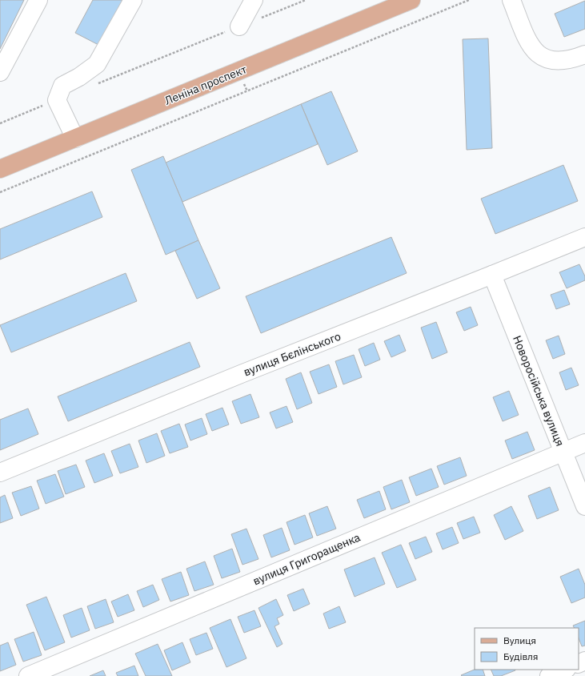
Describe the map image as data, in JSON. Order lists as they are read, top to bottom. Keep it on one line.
{"streets":{"main road":["Леніна проспект"],"street":["вулиця Бєлінського","Новоросійська вулиця","вулиця Григоращенка"]},"crossings":[["вулиця Бєлінського","Новоросійська вулиця"],["Новоросійська вулиця","вулиця Григоращенка"]],"legend":["Вулиця","Будівля"]}
